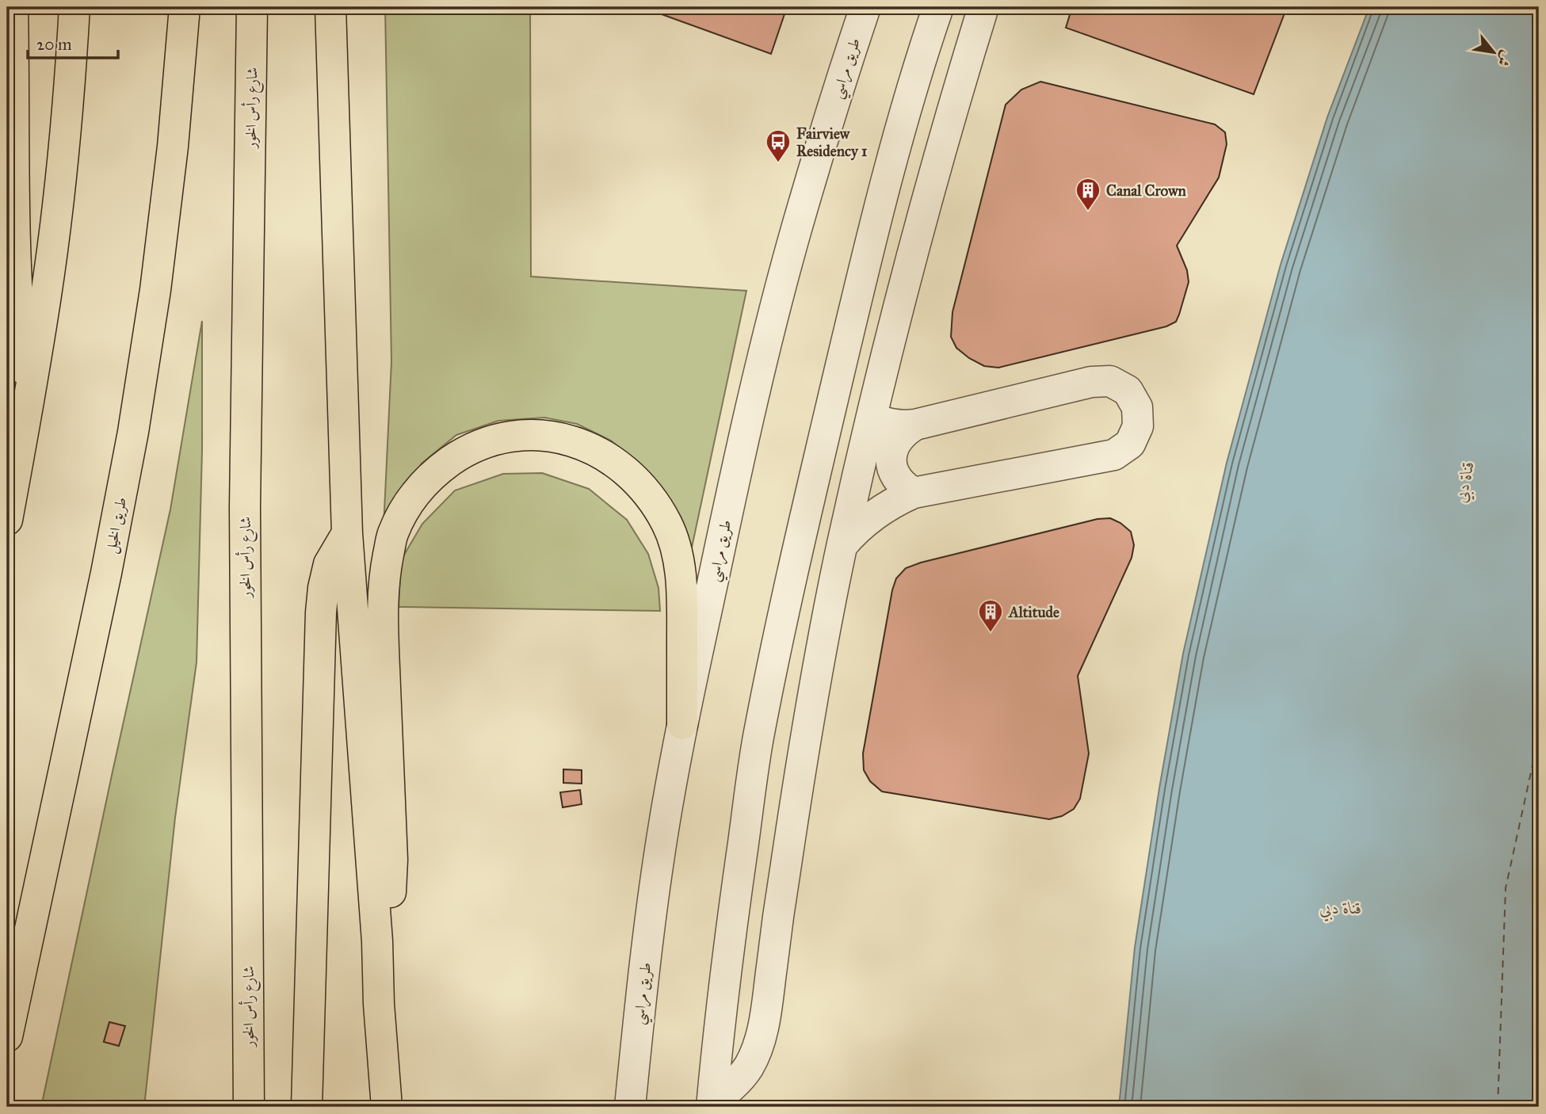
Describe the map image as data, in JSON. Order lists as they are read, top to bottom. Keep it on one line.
{"streets":{"highway":["شارع رأس الخور","طريق الخيل"],"street":["طريق مراسي"]},"water":["قناة دبي"],"places":{"bus stop":["Fairview Residency 1"],"building":["Canal Crown","Altitude"]},"scale_bar":"20 m","north":"bottom right"}
